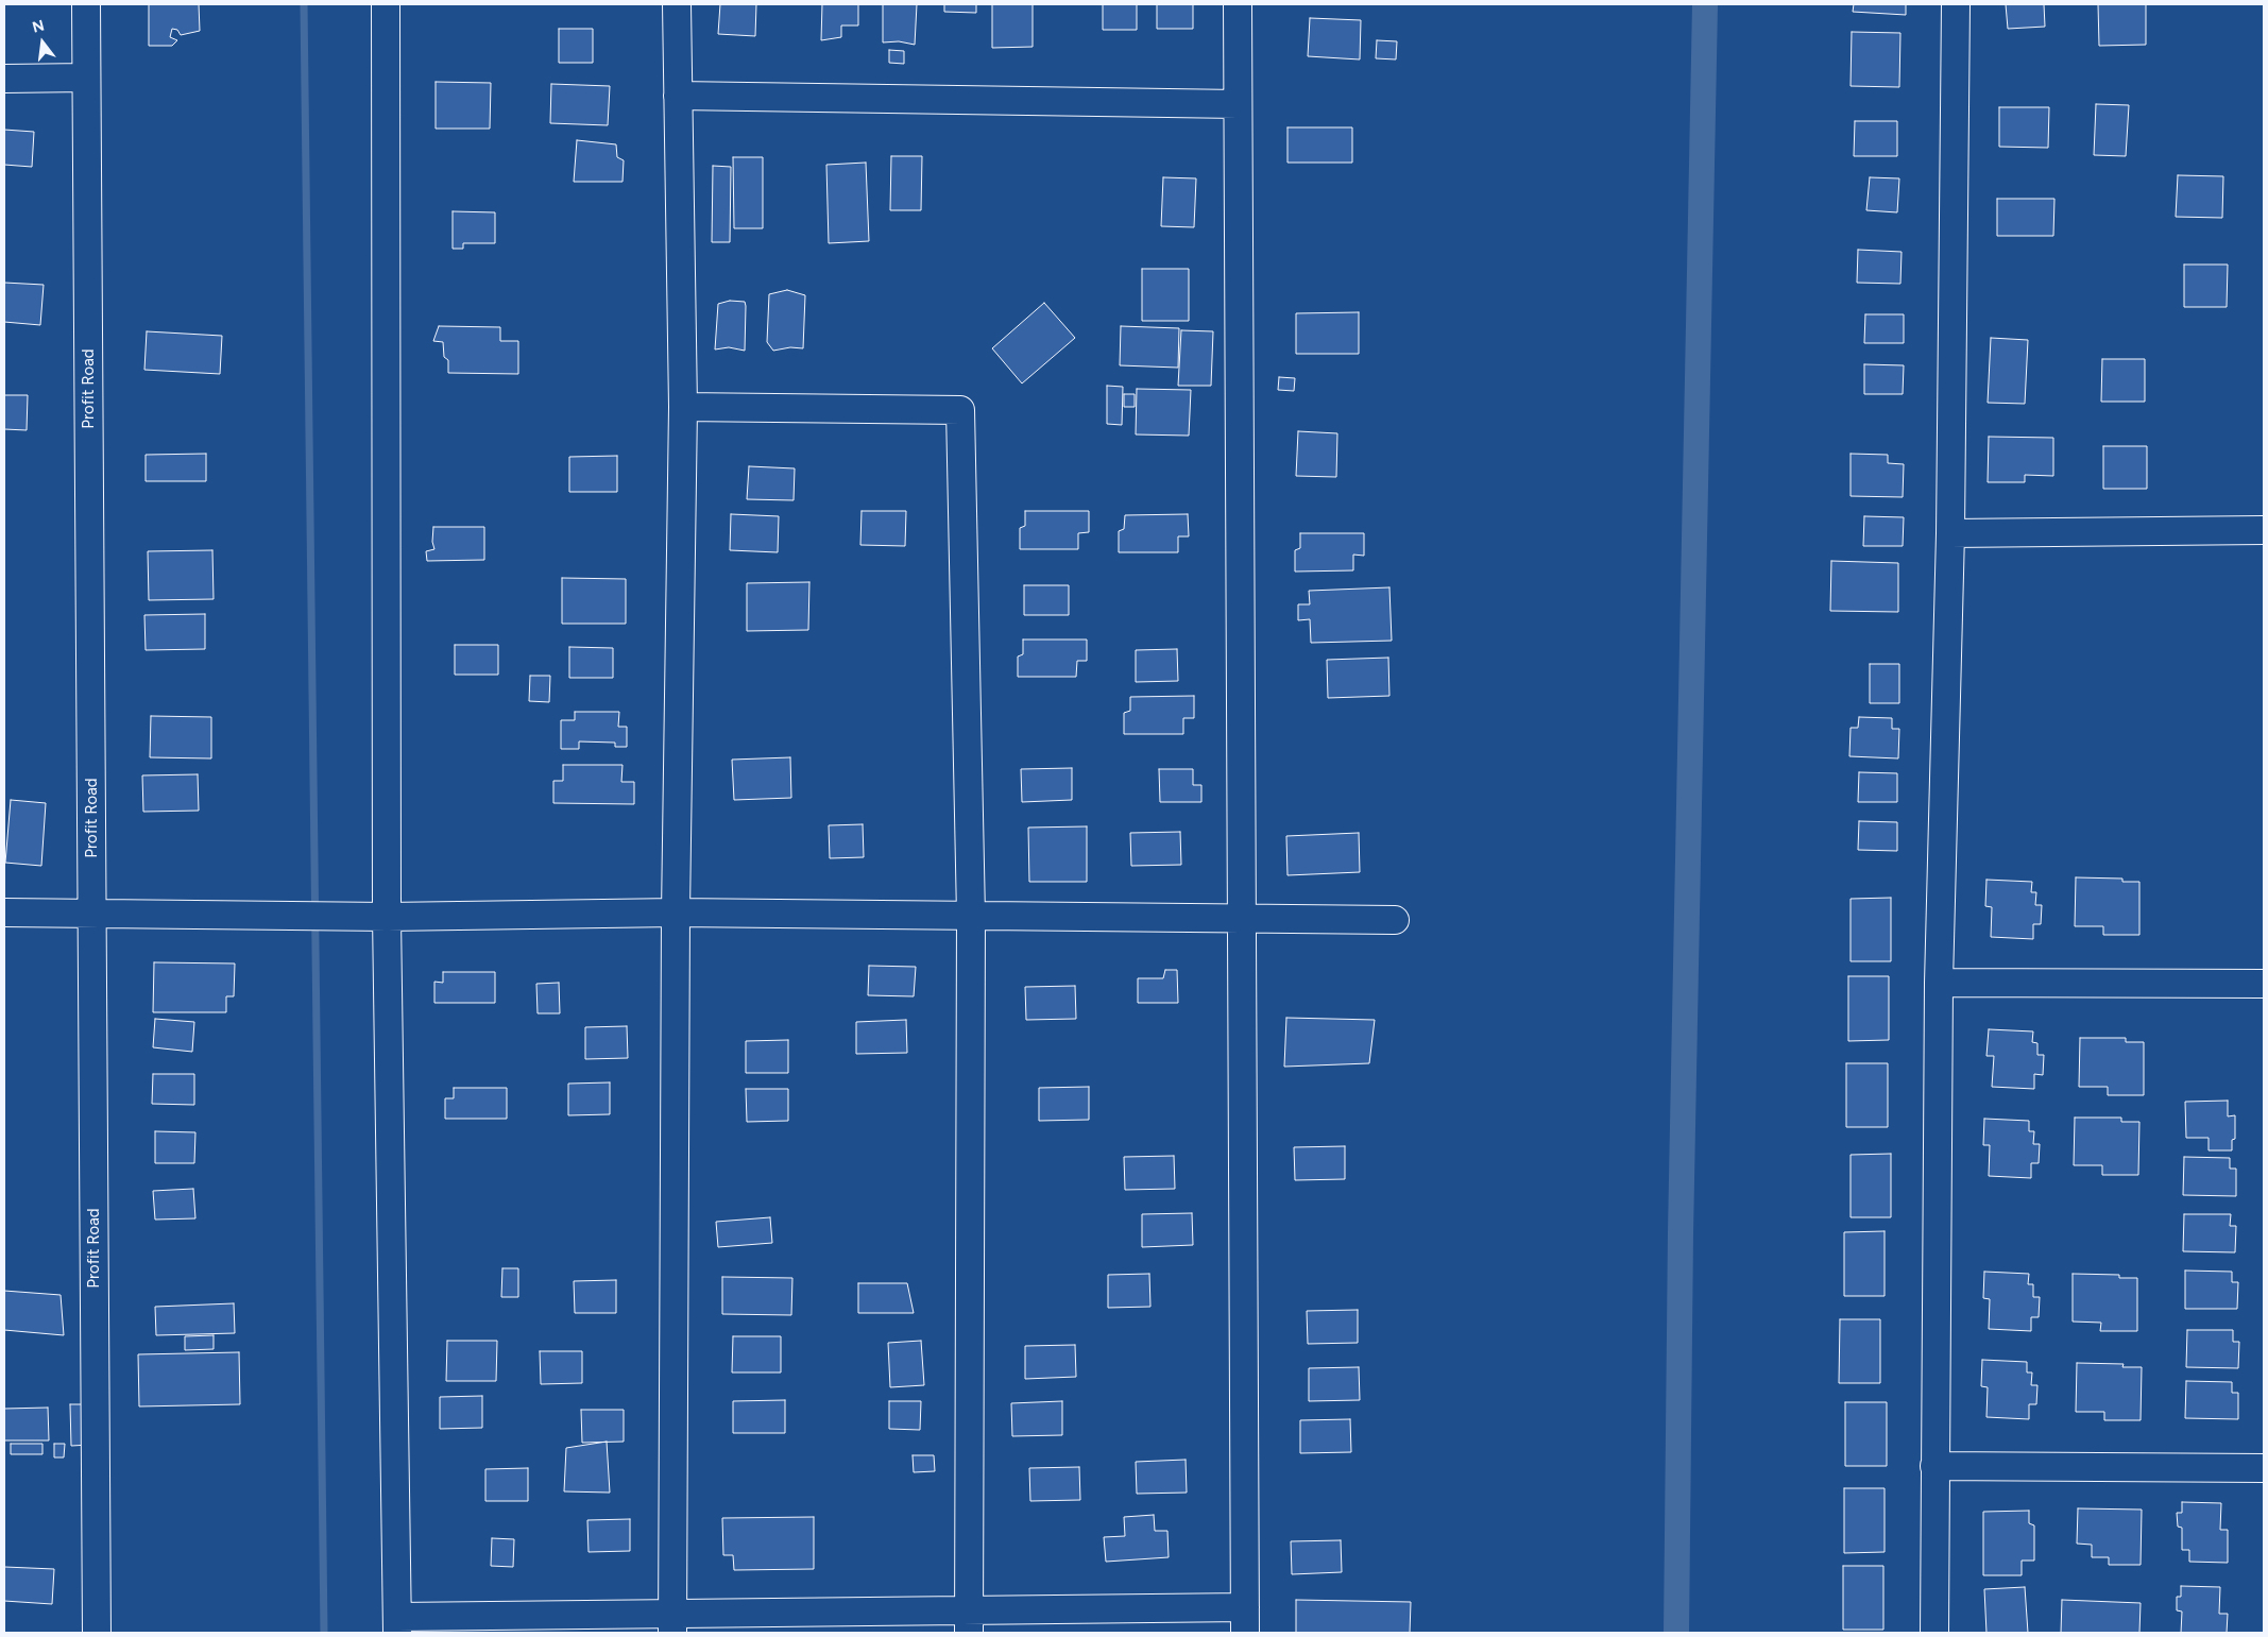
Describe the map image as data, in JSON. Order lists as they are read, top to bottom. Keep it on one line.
{"streets":{"street":["Profit Road"]},"north":"top"}
